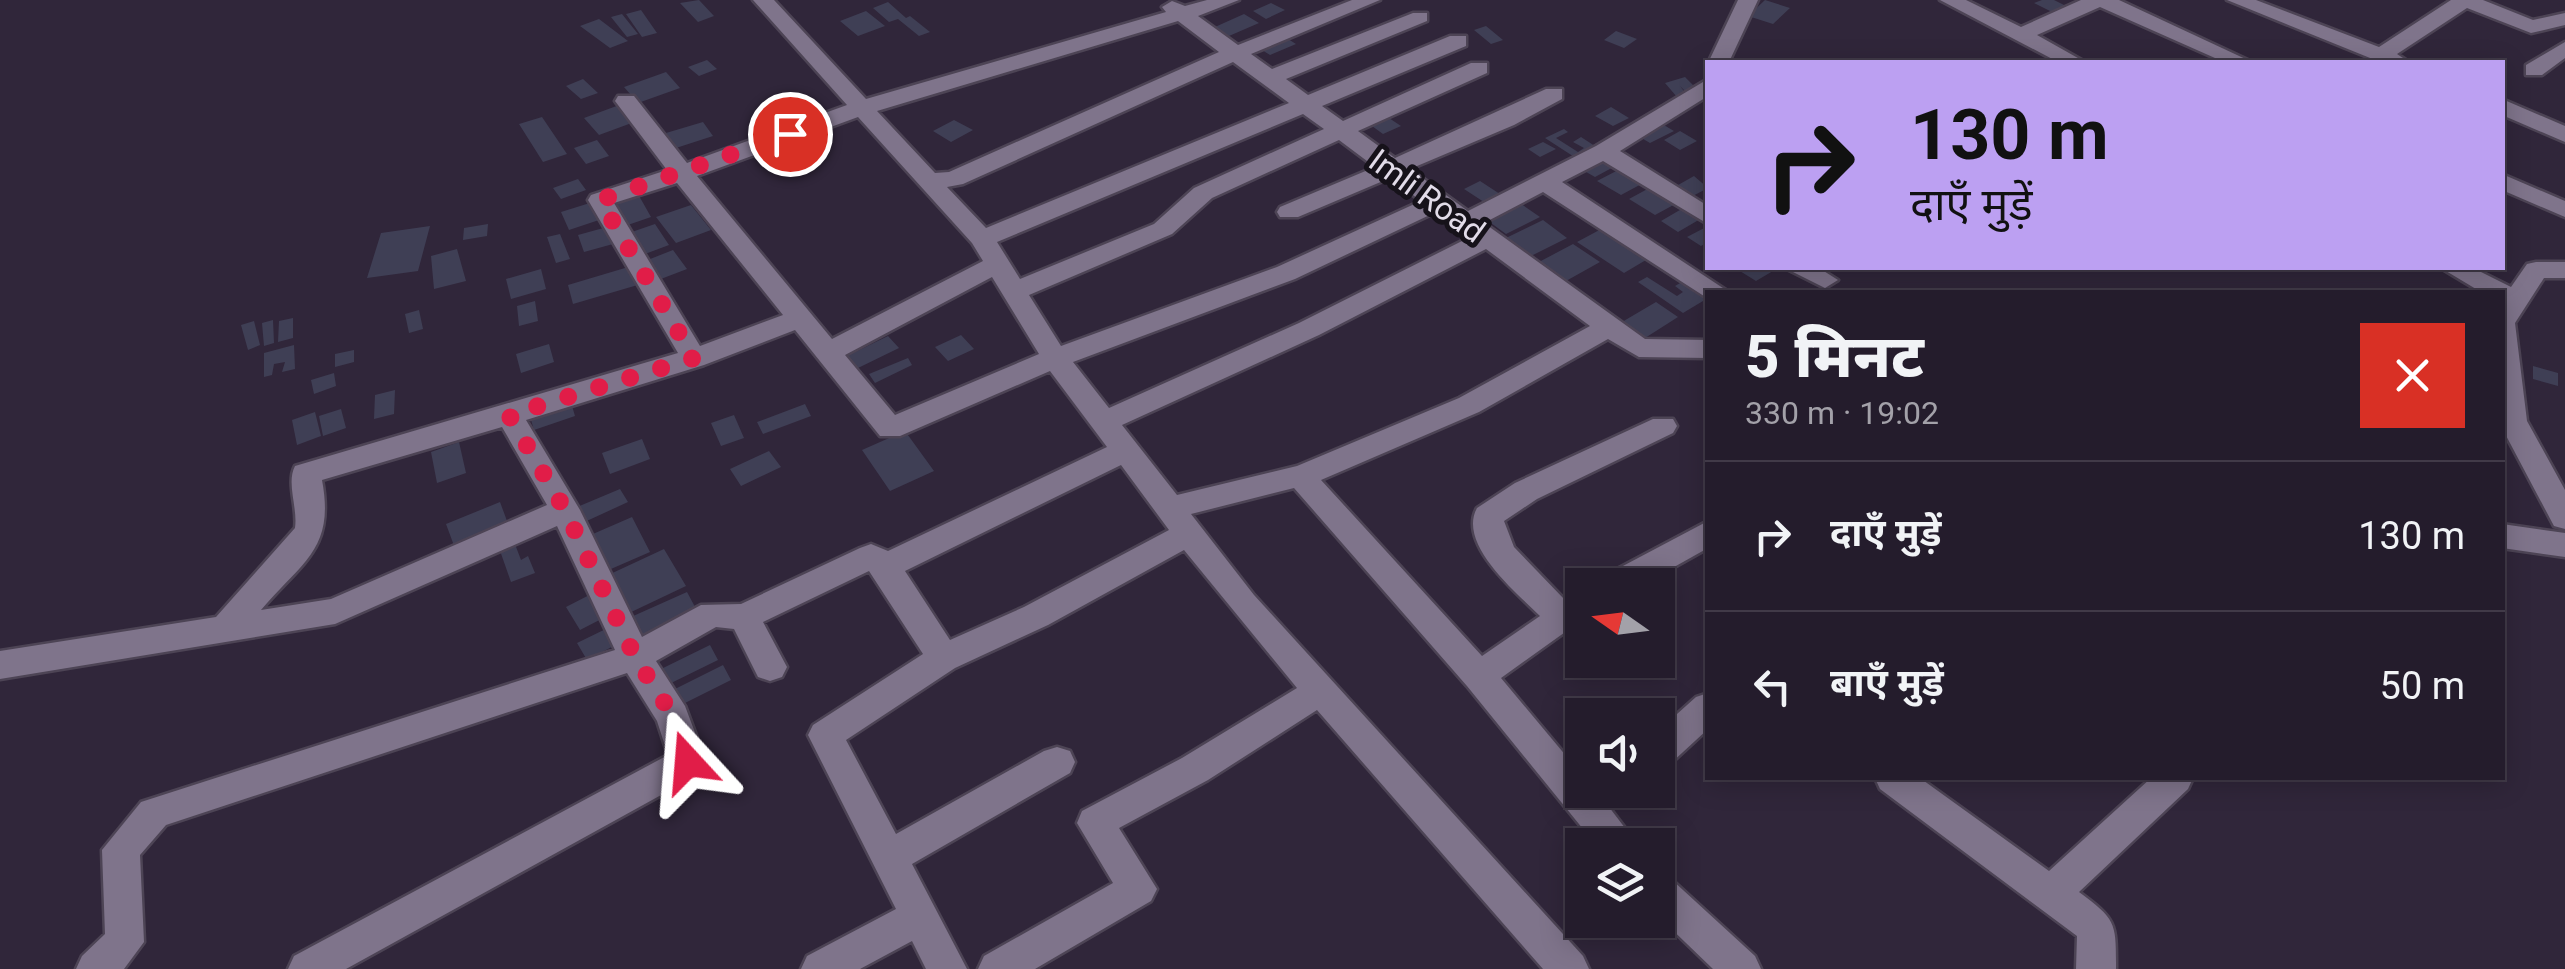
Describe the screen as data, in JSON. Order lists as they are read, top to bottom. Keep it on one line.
{"streets":{"street":["Imli Road"]},"north":"left","page":{"turn":["130 m","दाएँ मुड़ें"],"heading":["5 मिनट","330 m · 19:02"],"list":[{"name":"दाएँ मुड़ें","value":"130 m"},{"name":"बाएँ मुड़ें","value":"50 m"}]}}
